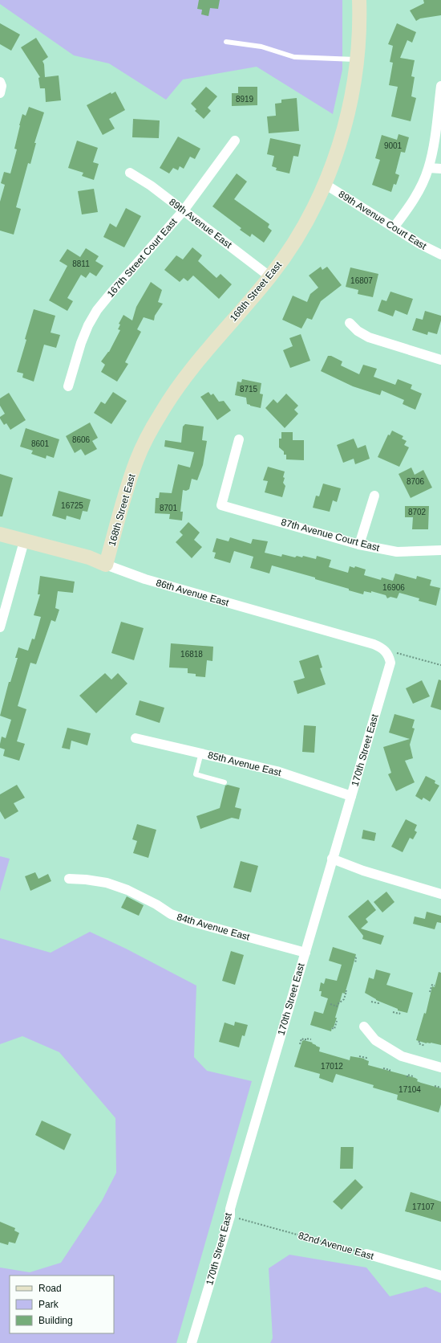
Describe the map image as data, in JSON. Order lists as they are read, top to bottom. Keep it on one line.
{"streets":{"street":["89th Avenue Court East","89th Avenue East","167th Street Court East","168th Street East","87th Avenue Court East","86th Avenue East","170th Street East","85th Avenue East","84th Avenue East","82nd Avenue East"]},"crossings":[["89th Avenue Court East","168th Street East"],["89th Avenue East","167th Street Court East"],["89th Avenue East","168th Street East"],["168th Street East","86th Avenue East"],["86th Avenue East","170th Street East"],["170th Street East","85th Avenue East"],["170th Street East","84th Avenue East"],["170th Street East","82nd Avenue East"]],"house_numbers":["8919","9001","8811","16807","8715","8606","8601","8706","16725","8701","8702","16906","16818","17012","17104","17107"],"legend":["Road","Park","Building"]}
